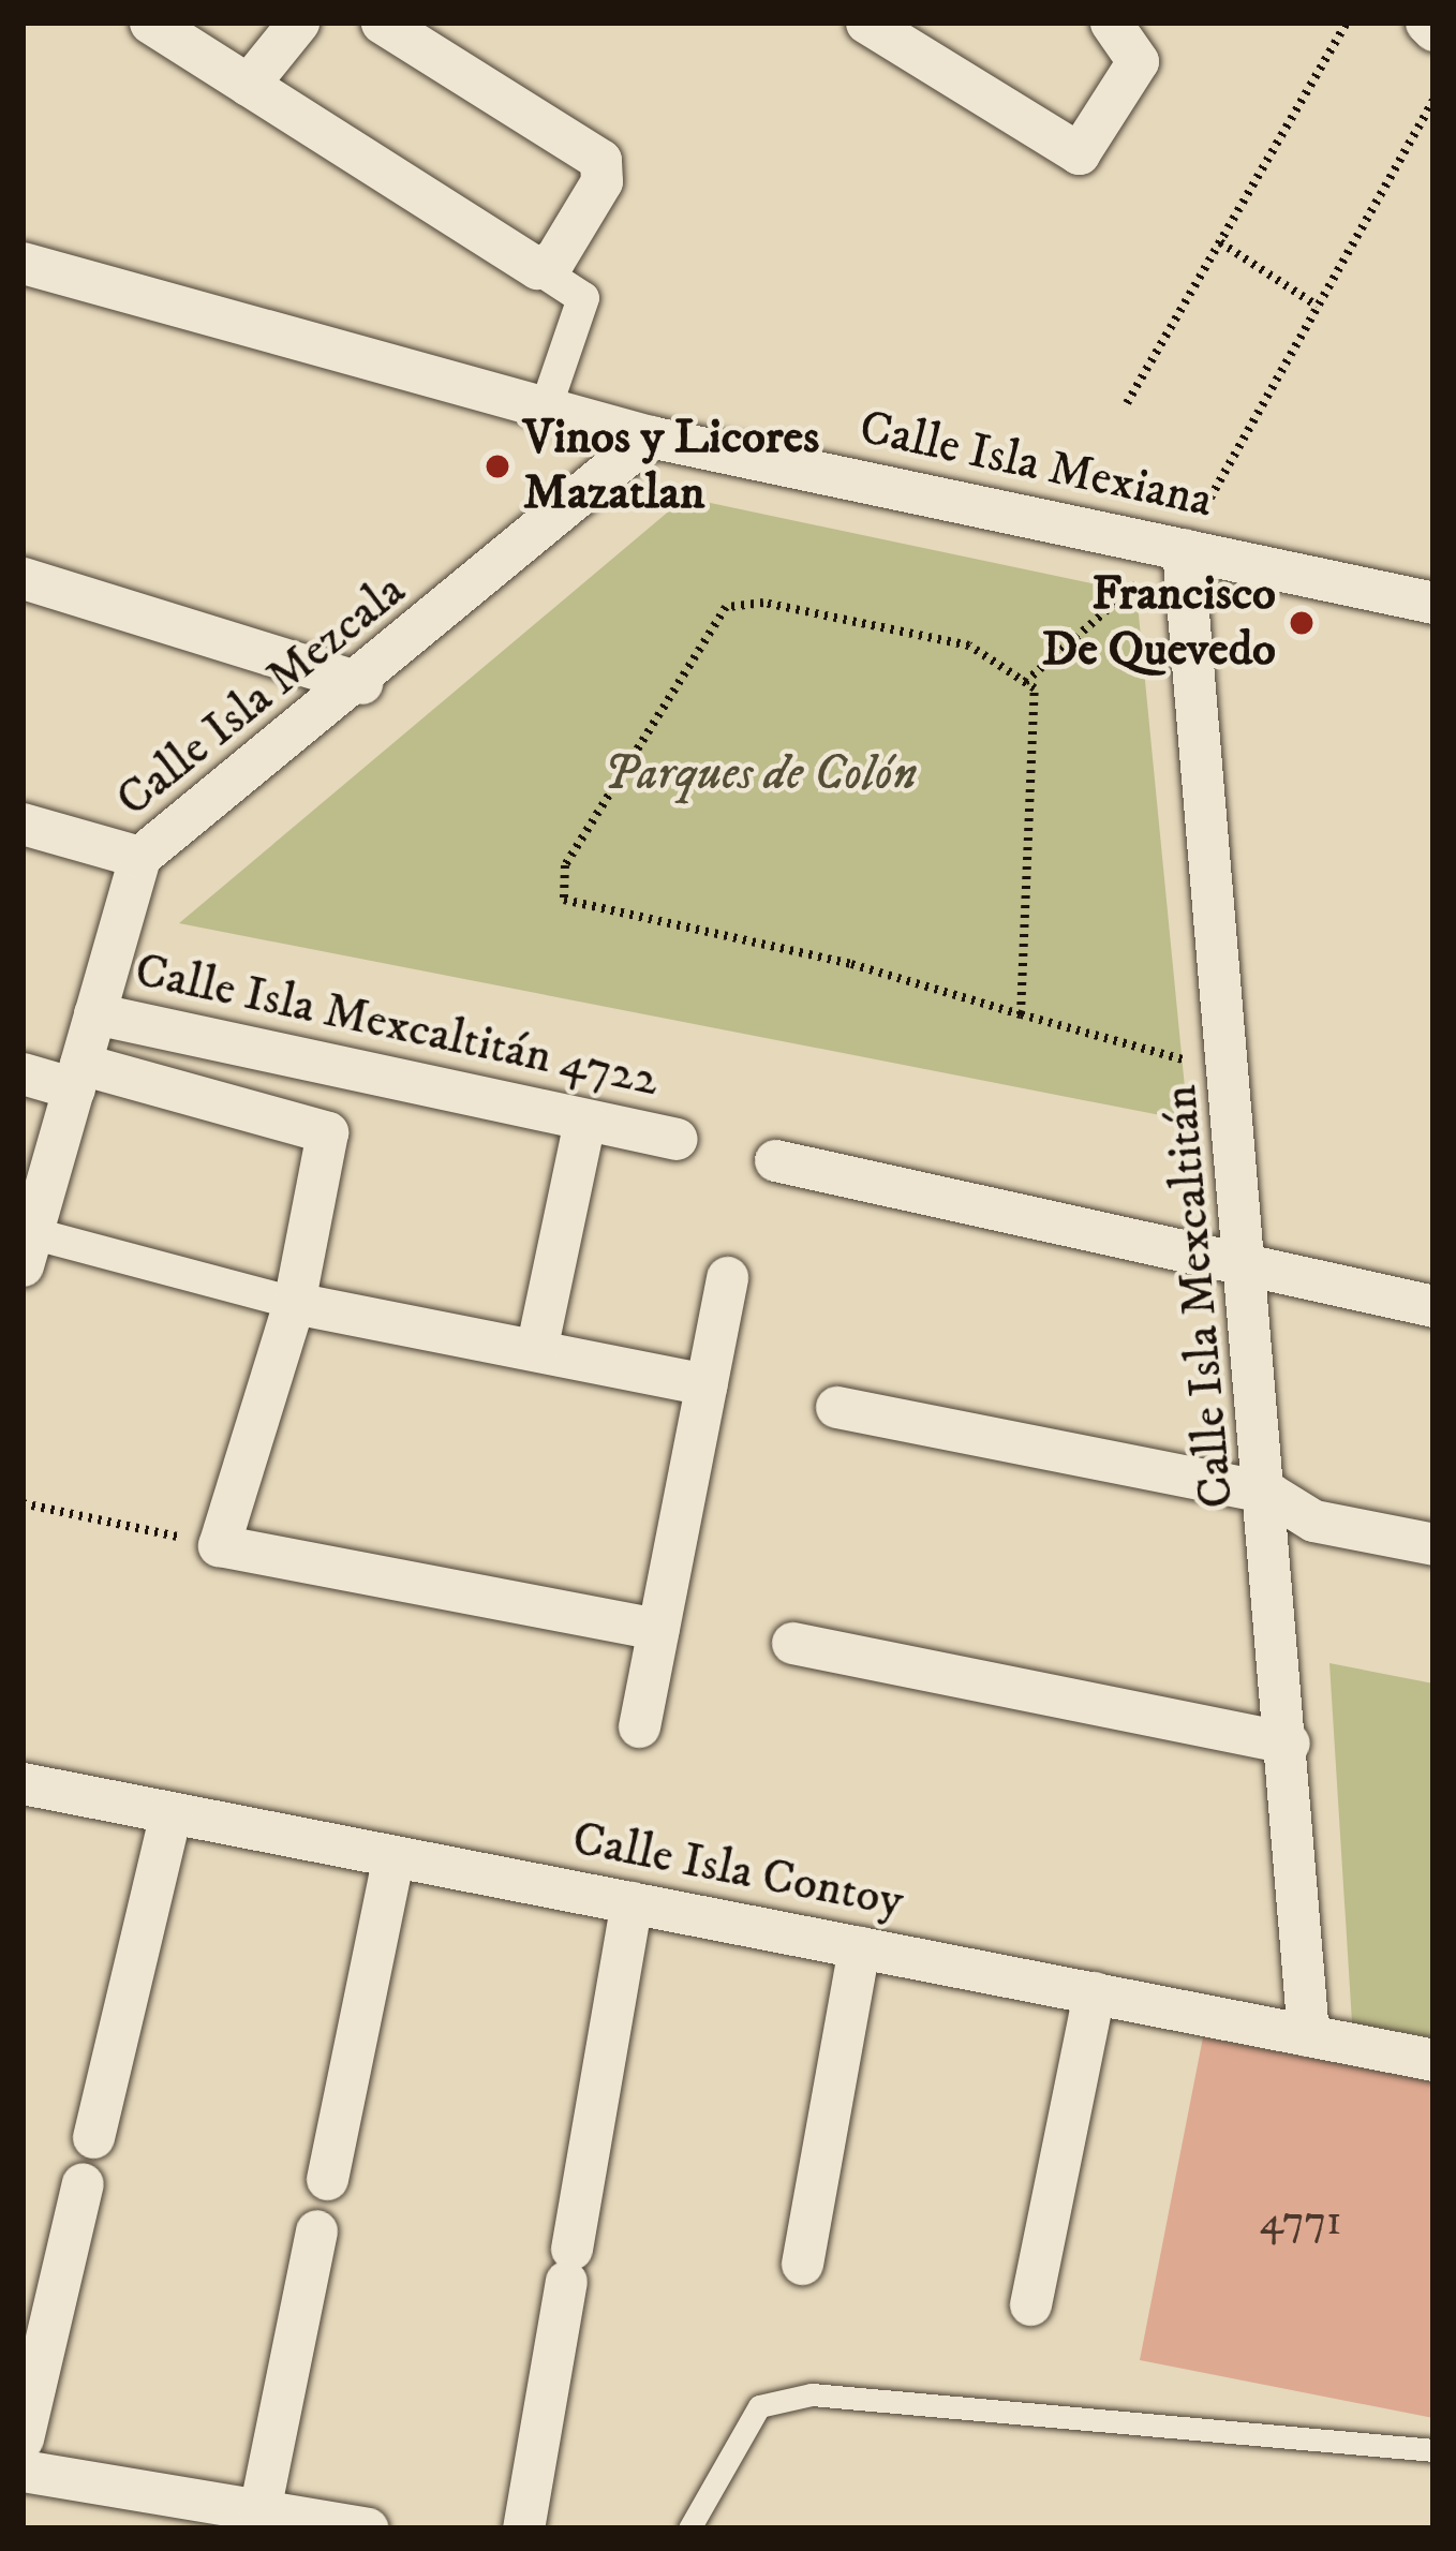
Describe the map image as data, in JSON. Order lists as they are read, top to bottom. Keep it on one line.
{"streets":{"street":["Calle Isla Mexiana","Calle Isla Mezcala","Calle Isla Mexcaltitán 4722","Calle Isla Mexcaltitán","Calle Isla Contoy"]},"crossings":[["Calle Isla Mexiana","Calle Isla Mezcala"],["Calle Isla Mexiana","Calle Isla Mexcaltitán"],["Calle Isla Mezcala","Calle Isla Mexcaltitán 4722"],["Calle Isla Mexcaltitán","Calle Isla Contoy"]],"parks":["Parques de Colón"],"places":["Vinos y Licores Mazatlan","Francisco De Quevedo"],"house_numbers":["4771"]}
